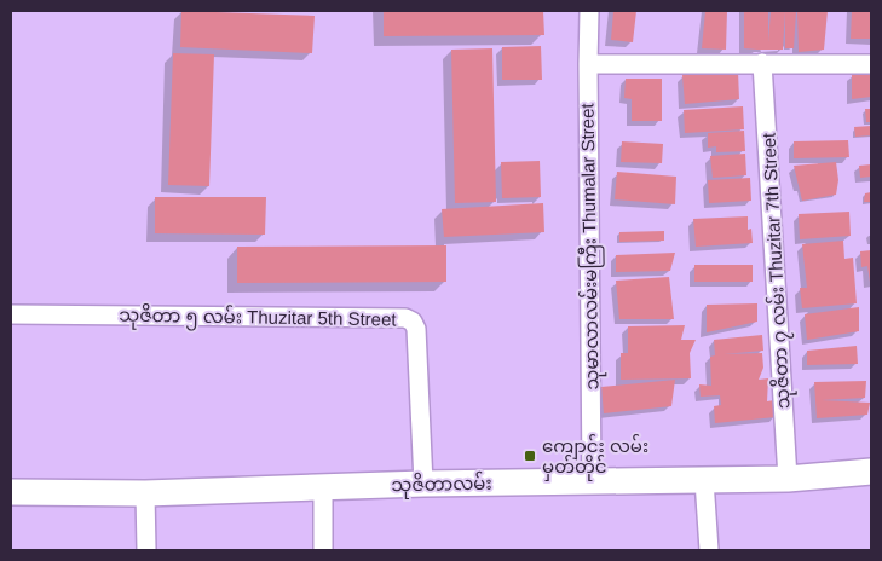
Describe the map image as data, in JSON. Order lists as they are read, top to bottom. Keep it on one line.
{"streets":{"main road":["သုဇိတာလမ်း"],"street":["သုမာလာလမ်းမကြီး Thumalar Street","သုဇိတာ ၇ လမ်း Thuzitar 7th Street","သုဇိတာ ၅ လမ်း Thuzitar 5th Street"]},"crossings":[["သုမာလာလမ်းမကြီး Thumalar Street","သုဇိတာလမ်း"],["သုဇိတာ ၇ လမ်း Thuzitar 7th Street","သုဇိတာလမ်း"],["သုဇိတာ ၅ လမ်း Thuzitar 5th Street","သုဇိတာလမ်း"]],"places":{"transit":["ကျောင်း လမ်း မှတ်တိုင်"]}}
